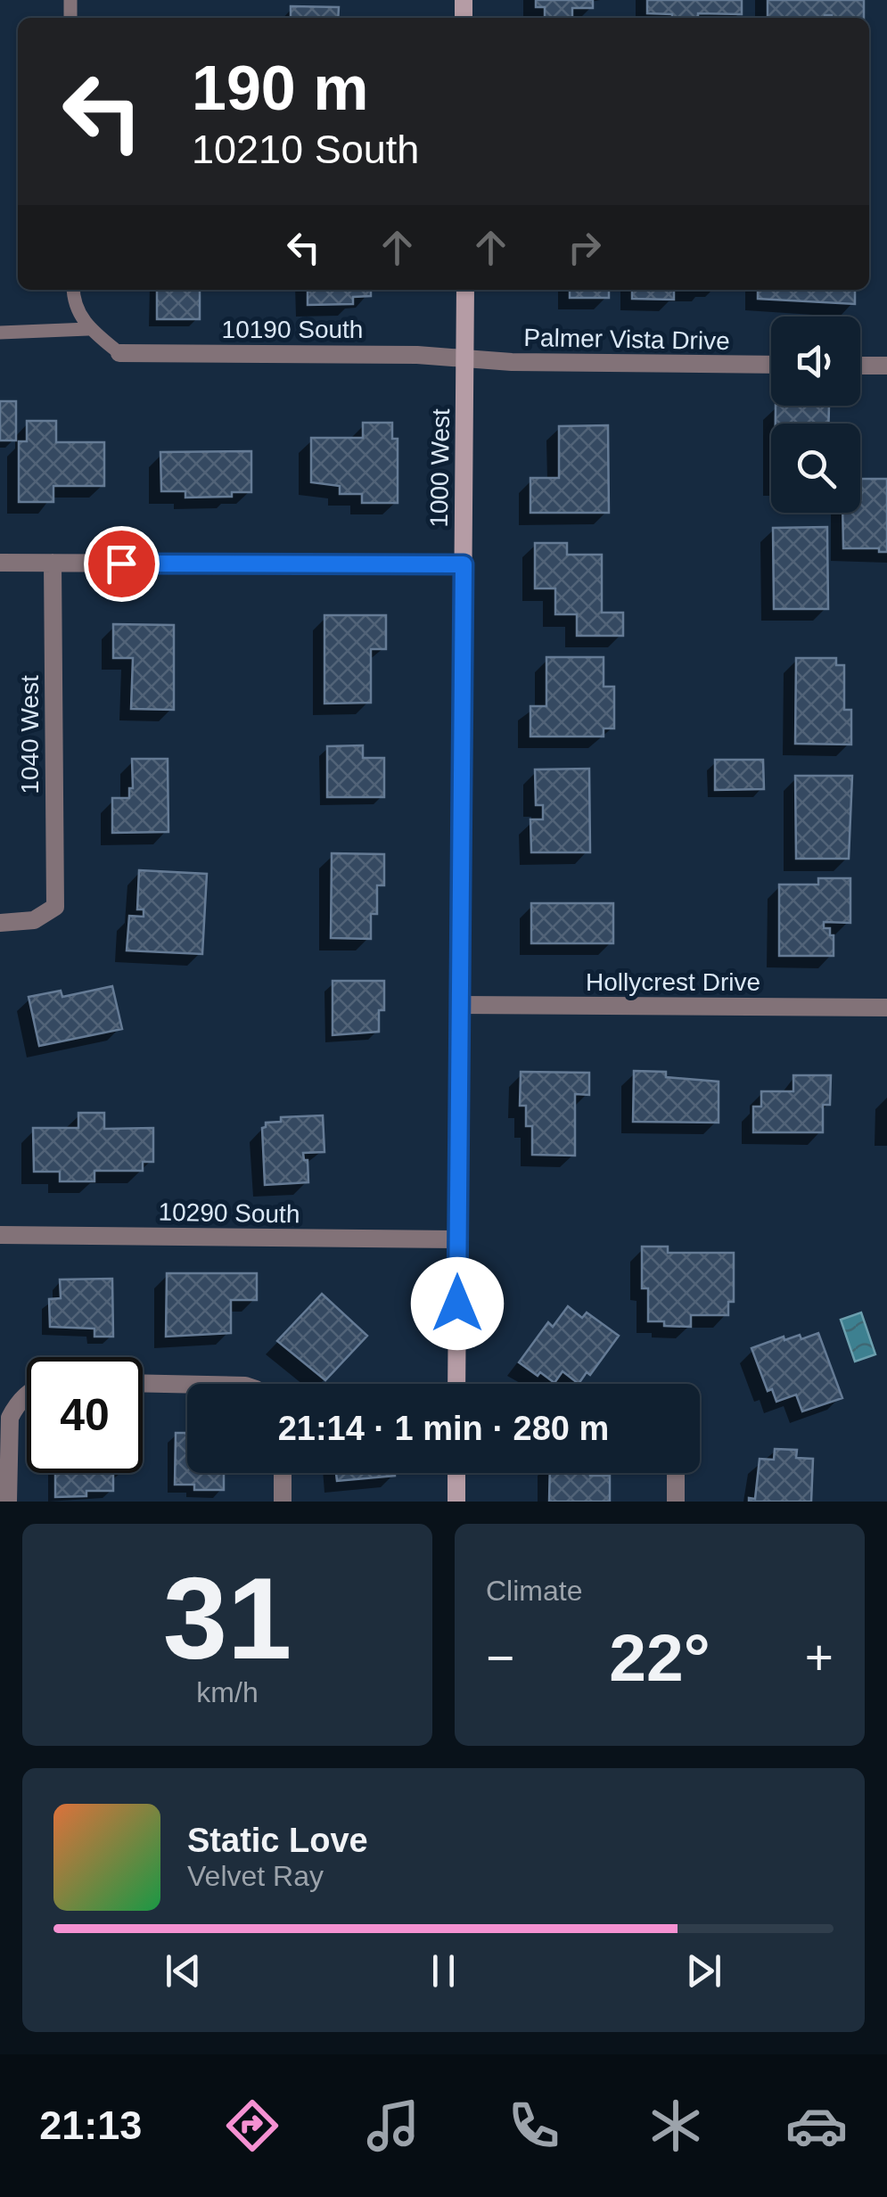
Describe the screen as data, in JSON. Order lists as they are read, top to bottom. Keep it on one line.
{"streets":{"street":["10190 South","Palmer Vista Drive","1000 West","1040 West","Hollycrest Drive","10290 South"]},"crossings":[["10190 South","Palmer Vista Drive"],["10190 South","1000 West"],["Palmer Vista Drive","1000 West"],["1000 West","Hollycrest Drive"],["1000 West","10290 South"]],"page":{"turn":["190 m","10210 South"],"limit":"40","trip":"21:14 · 1 min · 280 m","tile":[["31","km/h"],"Climate"],"heat":["−","22°","+"],"song":["Static Love","Velvet Ray"],"tabs":"21:13"}}
